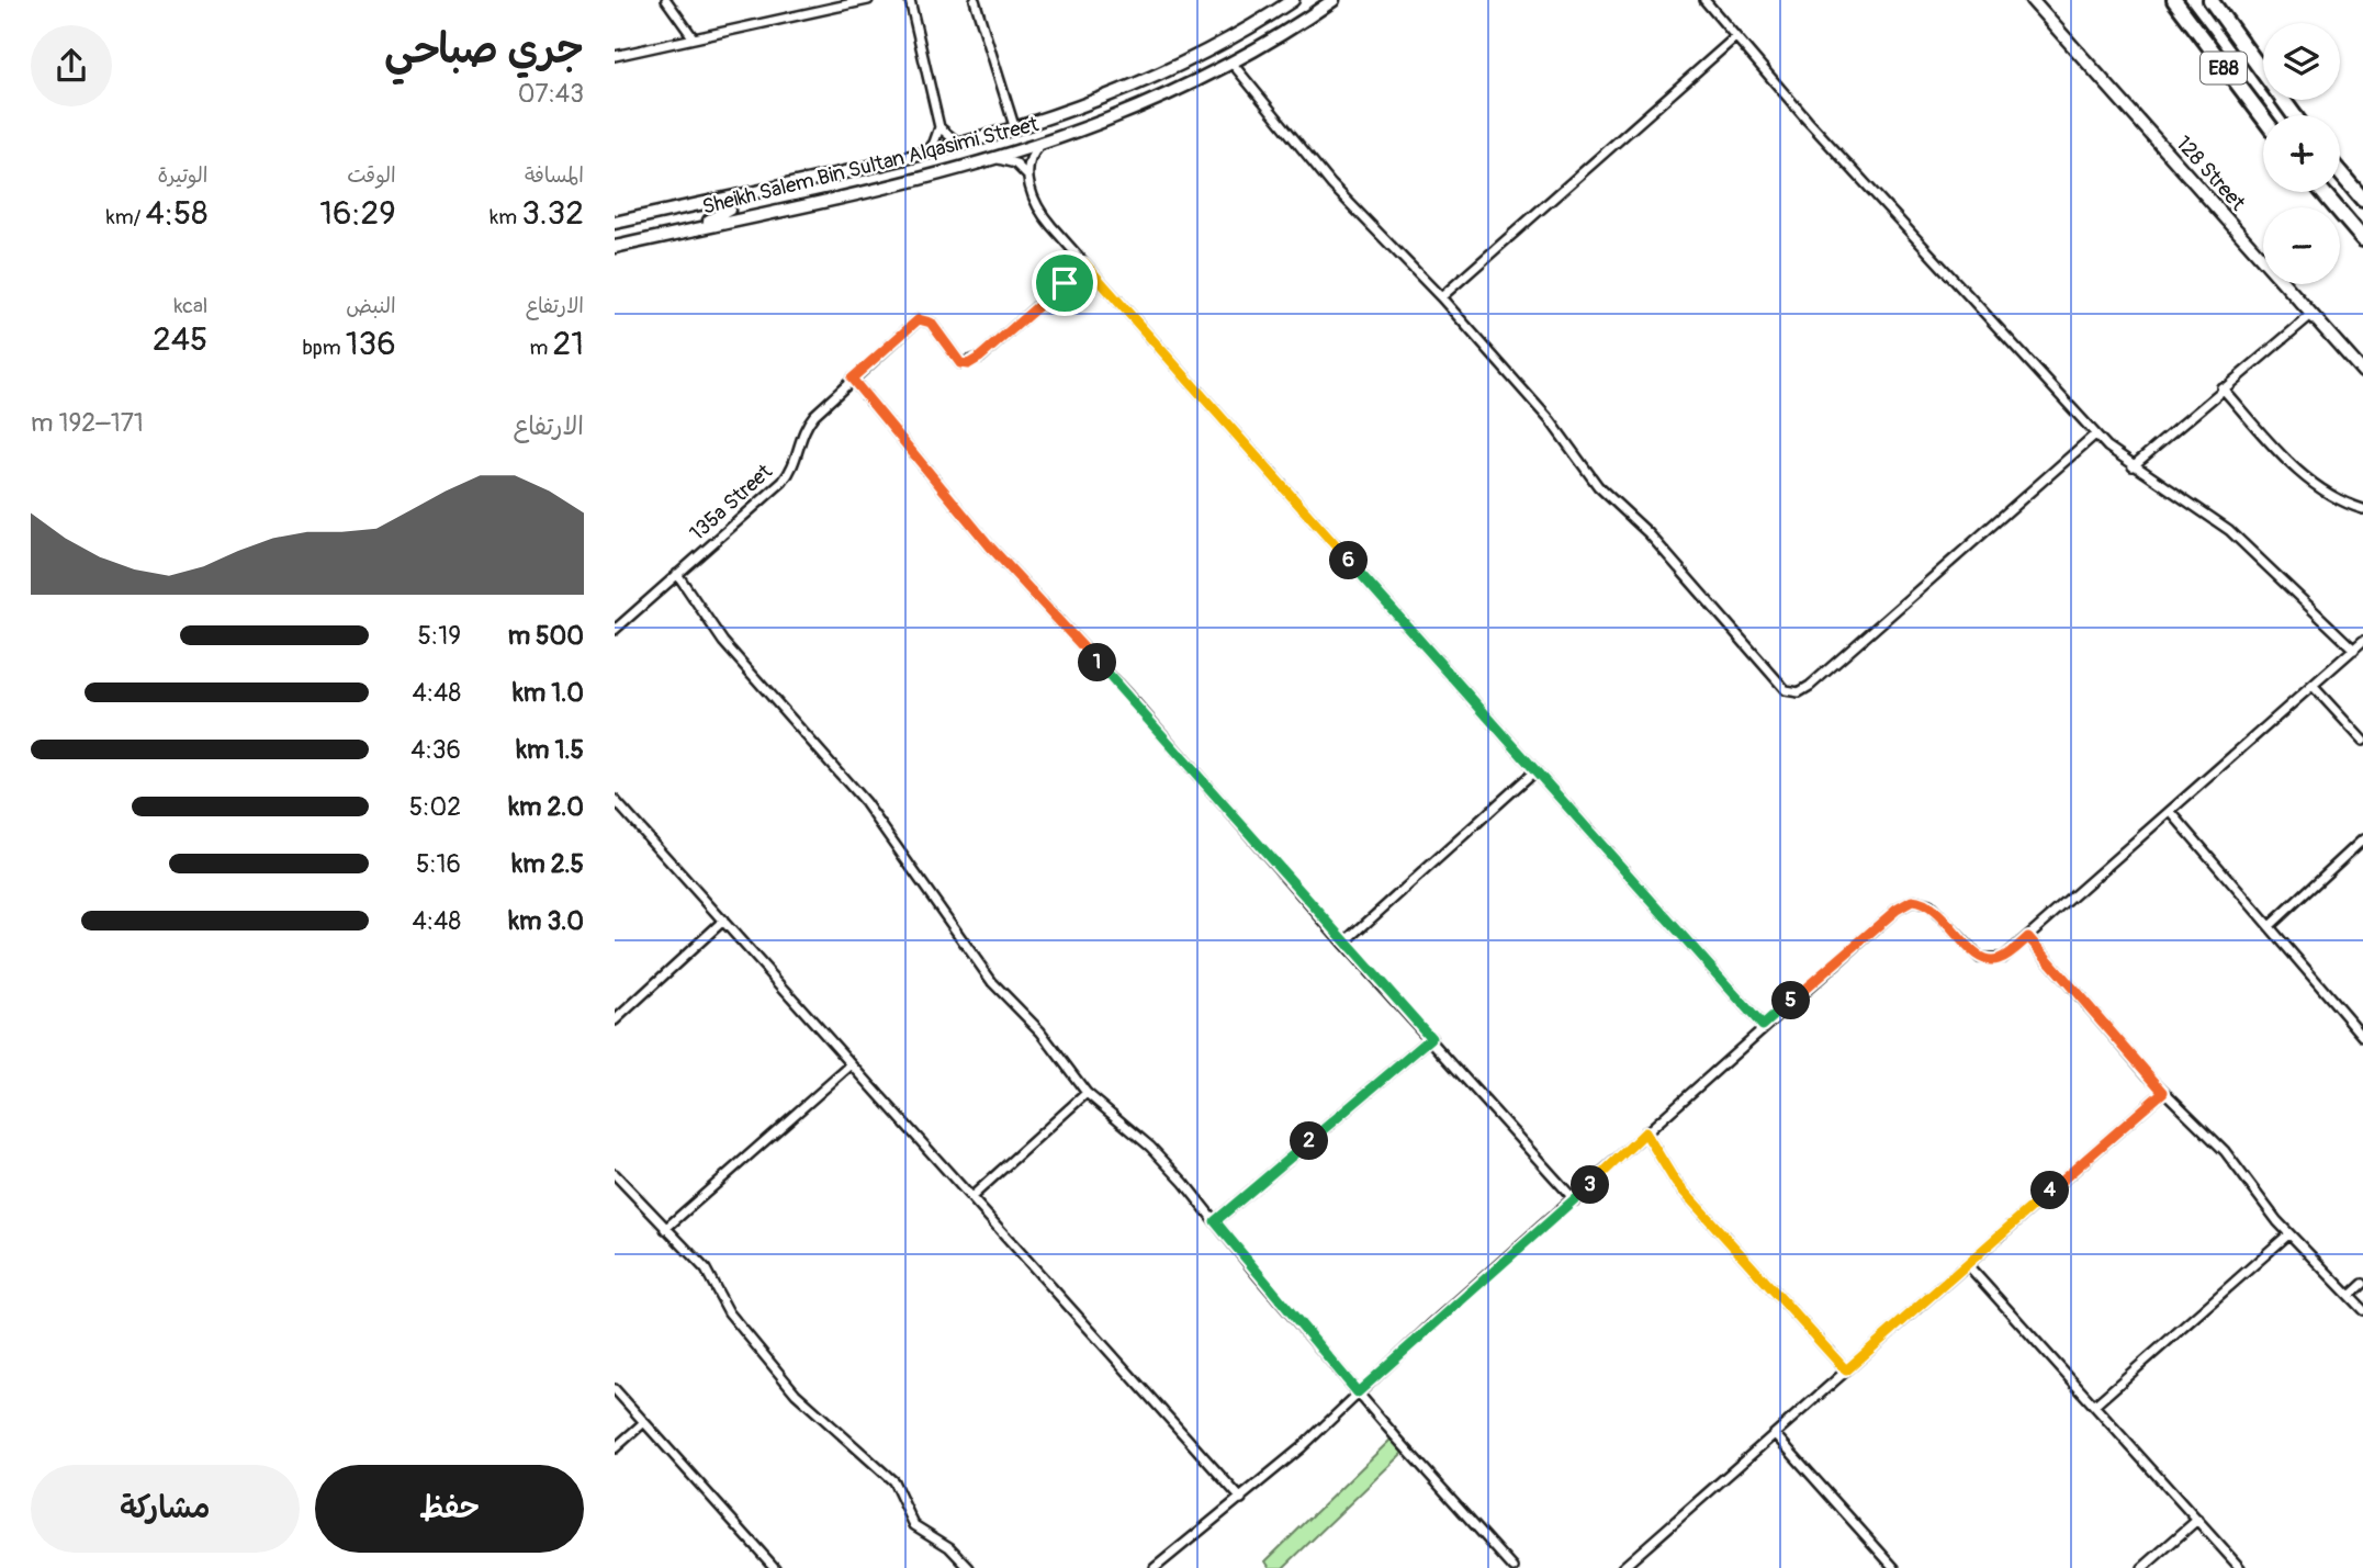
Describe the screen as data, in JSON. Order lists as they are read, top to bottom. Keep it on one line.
{"streets":{"highway":["E88"],"street":["Sheikh Salem Bin Sultan Alqasimi Street","128 Street","135a Street"]},"page":{"heading":["جري صباحي","07:43"],"map_buttons":["+","−"],"stats":[["المسافة","3.32 km"],["الوقت","16:29"],["الوتيرة","4:58 /km"],["الارتفاع","21 m"],["النبض","136 bpm"],["kcal","245"]],"chart":["الارتفاع","171–192 m"],"pins":["6","1","5","2","3","4"],"list":[{"name":"500 m","note":"5:19"},{"name":"1.0 km","note":"4:48"},{"name":"1.5 km","note":"4:36"},{"name":"2.0 km","note":"5:02"},{"name":"2.5 km","note":"5:16"},{"name":"3.0 km","note":"4:48"}],"buttons":["حفظ","مشاركة"]}}
